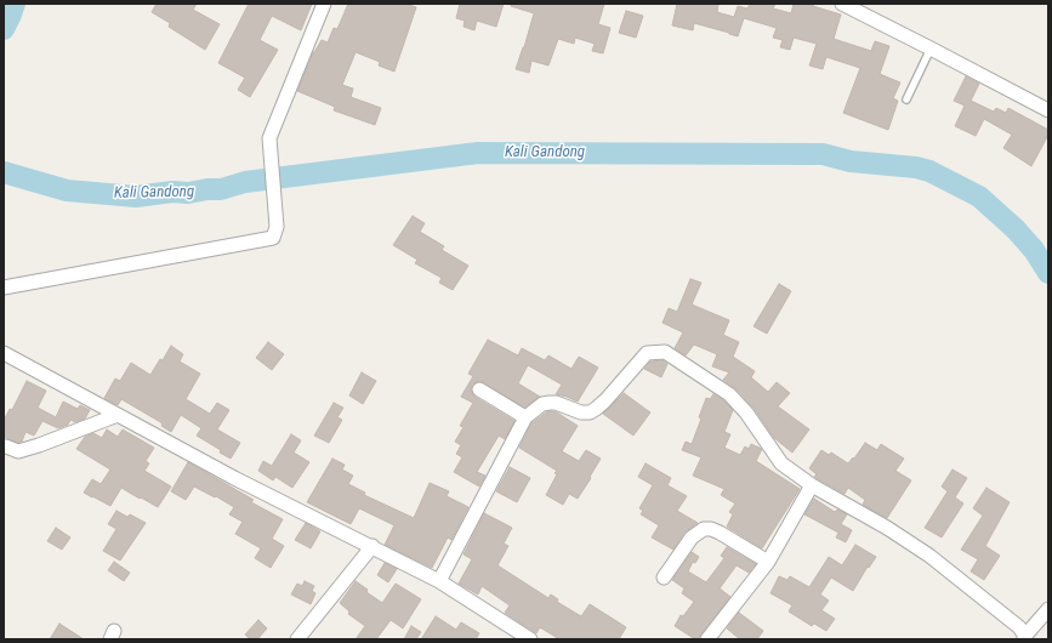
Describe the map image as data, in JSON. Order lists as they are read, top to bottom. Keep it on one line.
{"water":["Kali Gandong"]}
